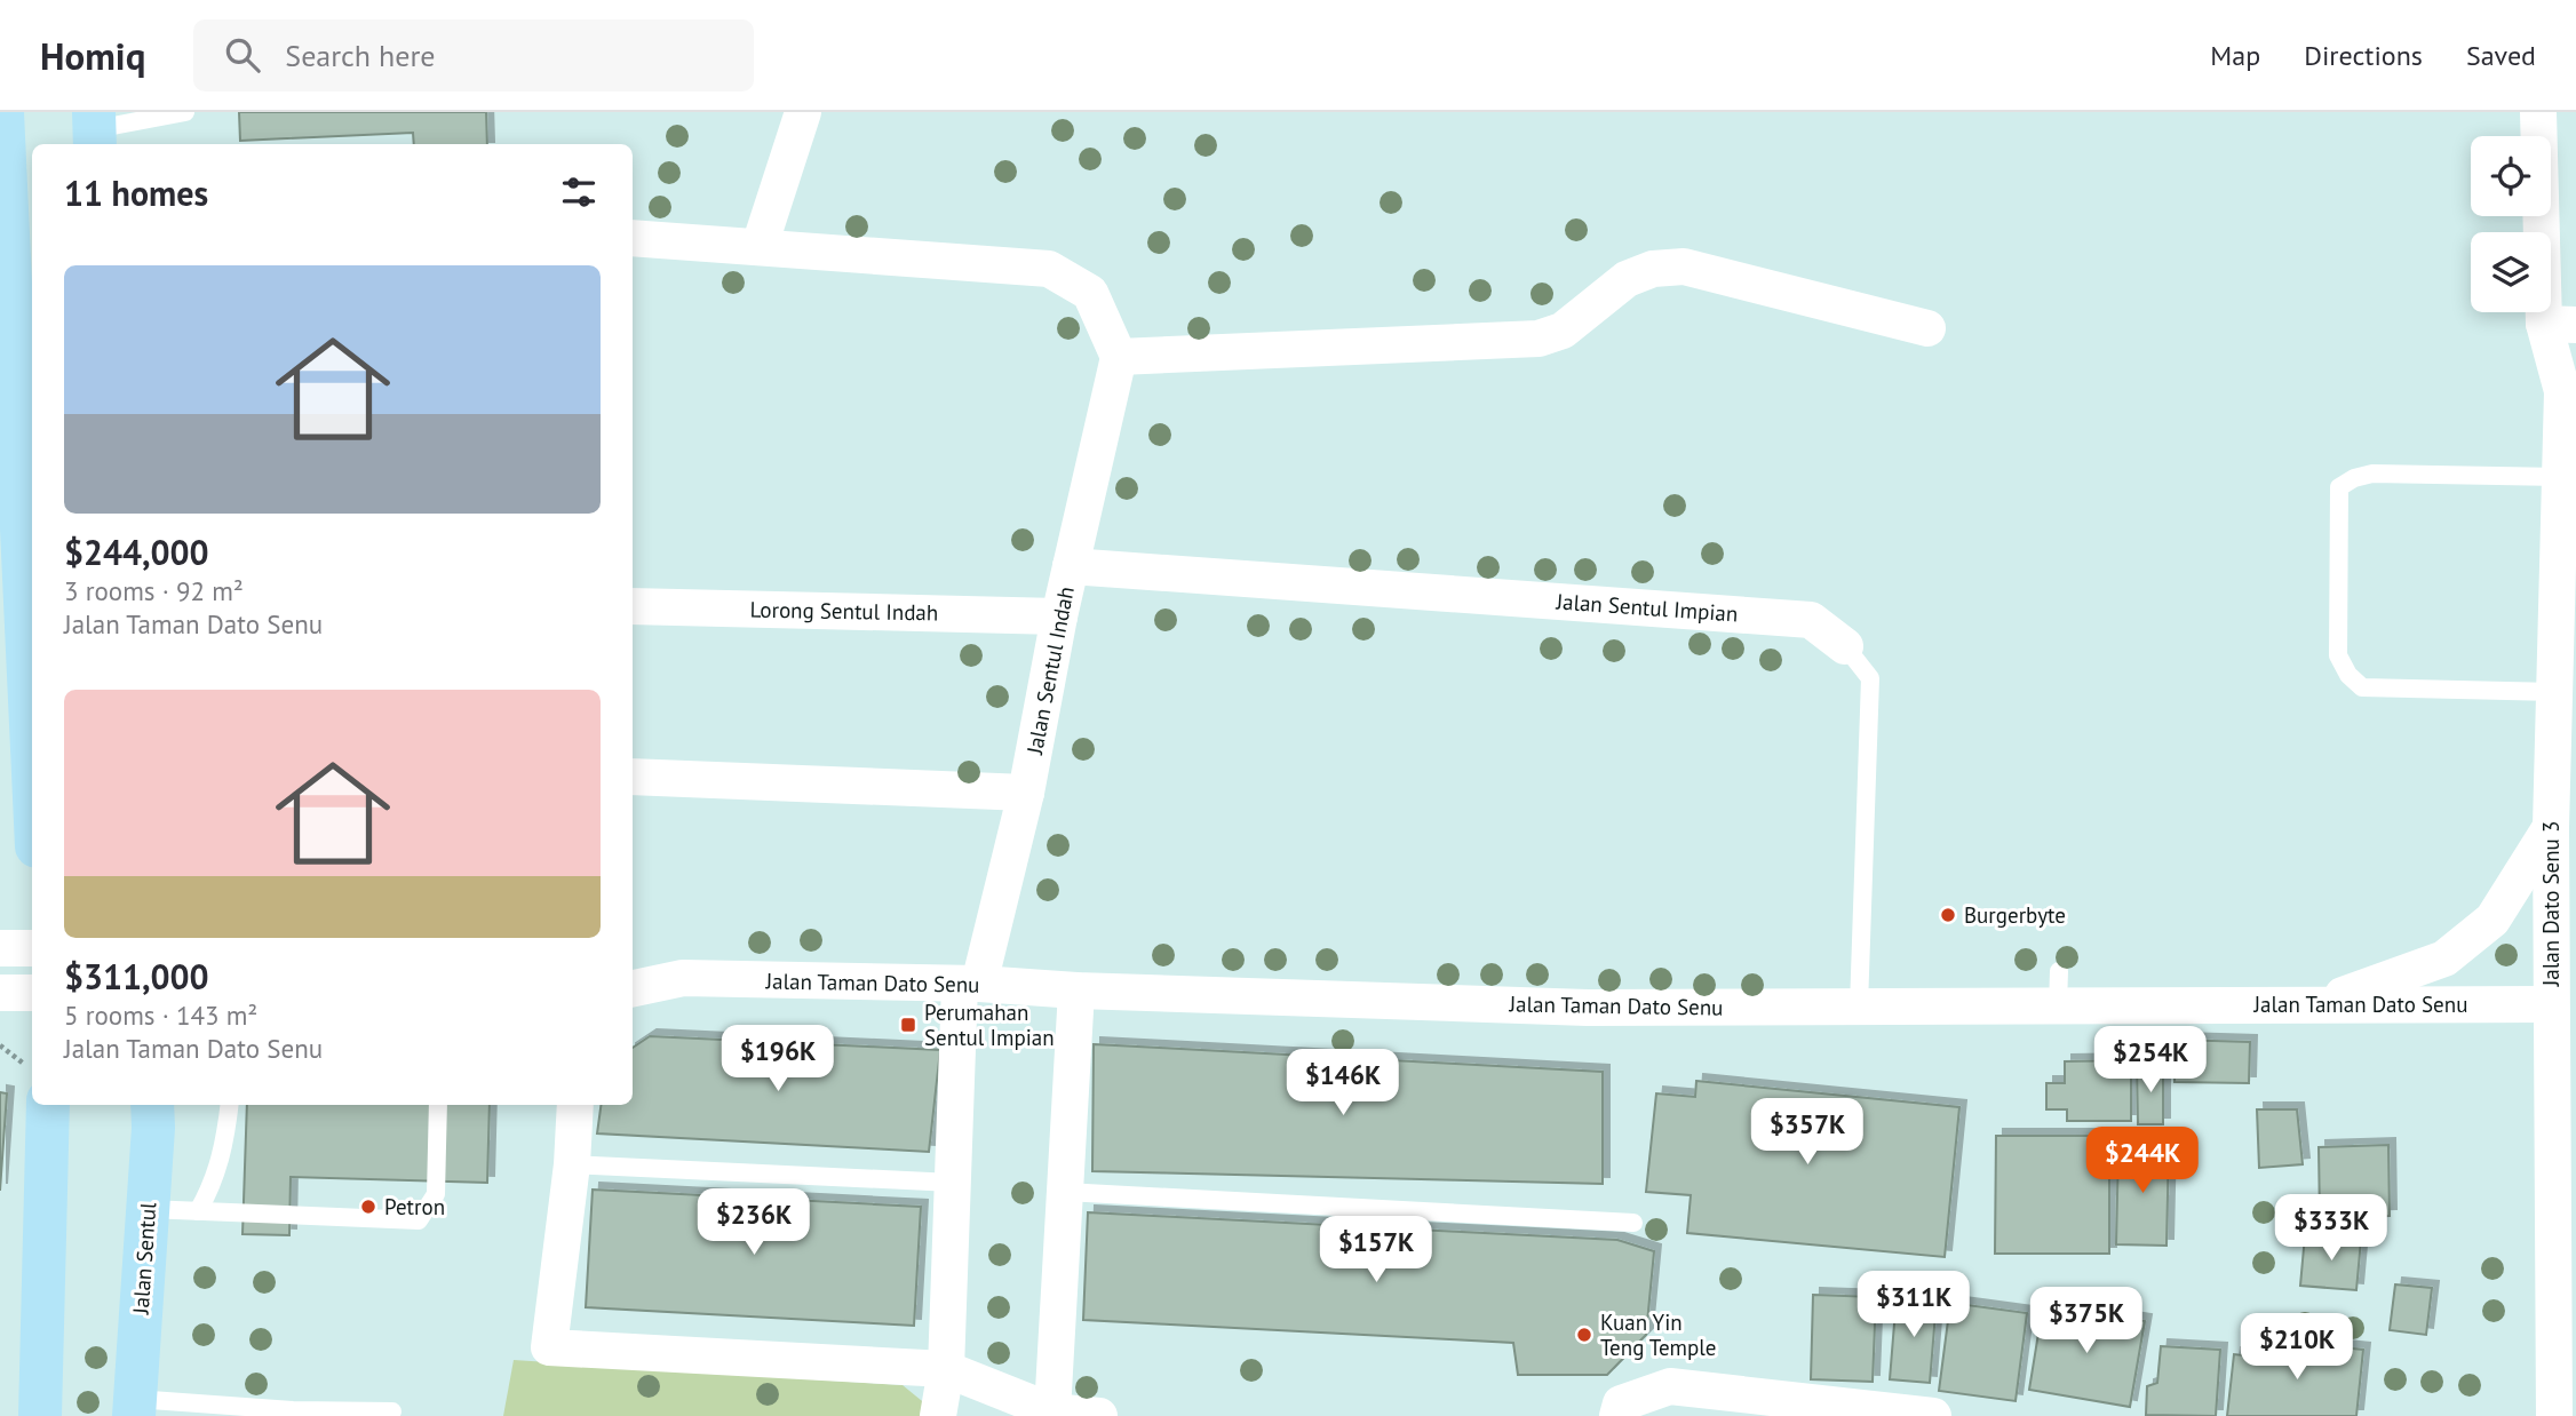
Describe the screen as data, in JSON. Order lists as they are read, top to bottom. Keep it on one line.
{"streets":{"main road":["Jalan Sentul"],"street":["Jalan Sentul Impian","Lorong Sentul Indah","Jalan Sentul Indah","Jalan Dato Senu 3","Jalan Taman Dato Senu"]},"crossings":[["Jalan Sentul Impian","Jalan Sentul Indah"],["Jalan Sentul Impian","Jalan Taman Dato Senu"],["Lorong Sentul Indah","Jalan Sentul Indah"],["Jalan Sentul Indah","Jalan Taman Dato Senu"],["Jalan Dato Senu 3","Jalan Taman Dato Senu"]],"places":{"other":["Burgerbyte","Petron","Kuan Yin Teng Temple"],"transit":["Perumahan Sentul Impian"]},"page":{"header":"Homiq","search":"Search here","nav":["Map","Directions","Saved"],"heading":"11 homes","list":[{"name":"$244,000","note":"3 rooms · 92 m² · Jalan Taman Dato Senu"},{"name":"$311,000","note":"5 rooms · 143 m² · Jalan Taman Dato Senu"}],"price":["$196K","$254K","$146K","$357K","$244K","$236K","$333K","$157K","$311K","$375K","$210K"]}}
